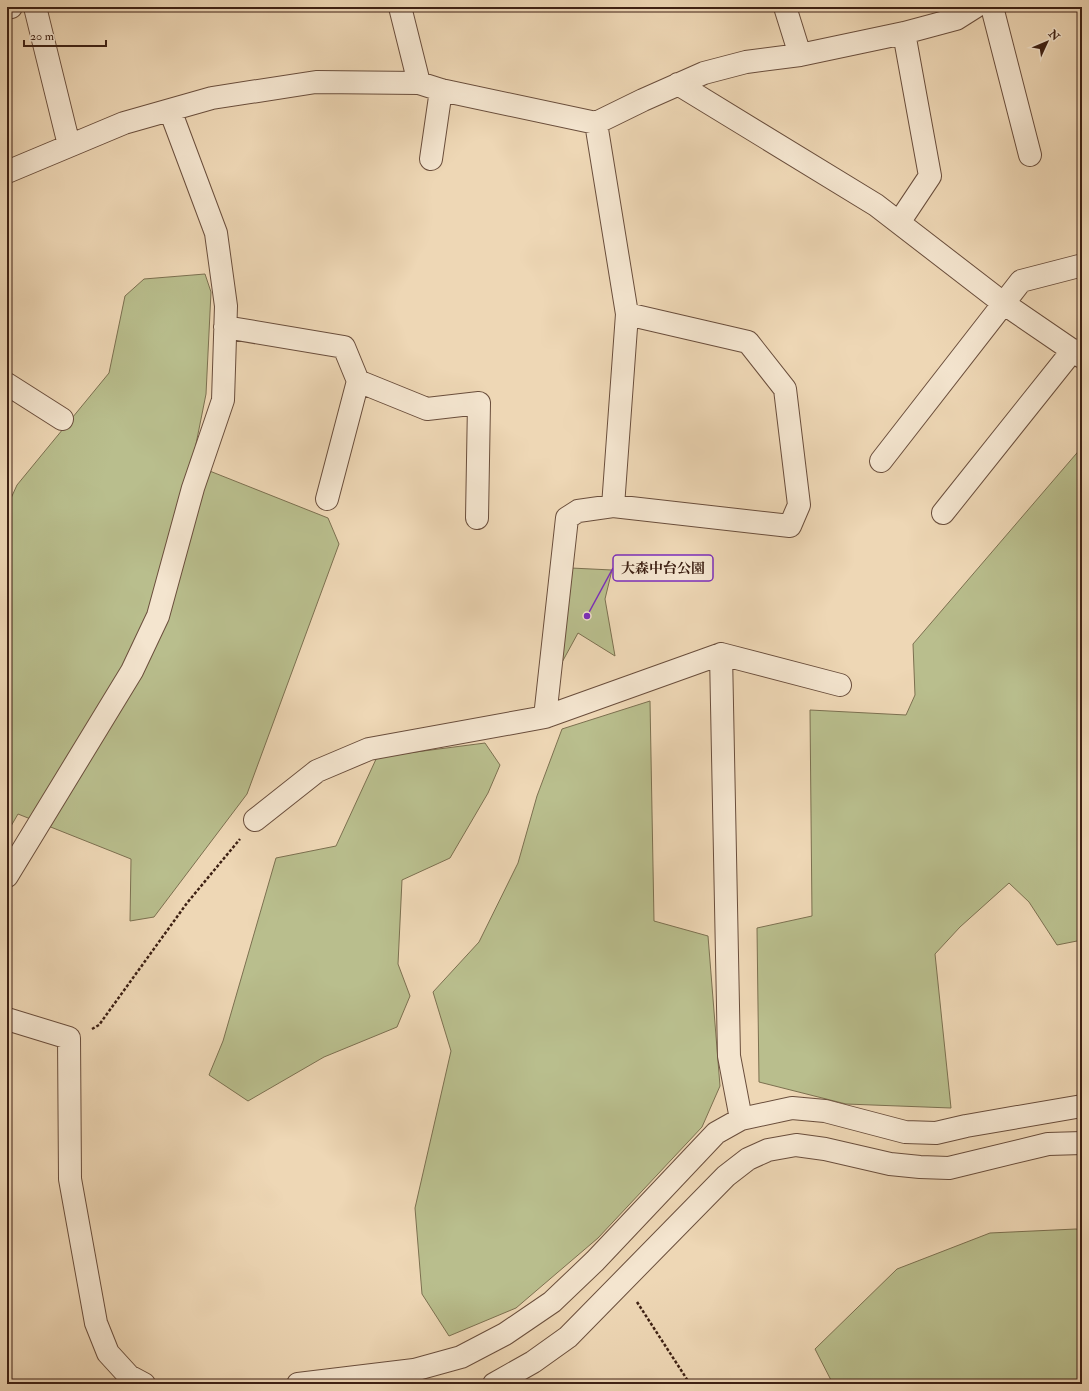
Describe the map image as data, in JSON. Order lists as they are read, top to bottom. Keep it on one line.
{"places":["大森中台公園"],"scale_bar":"20 m","north":"top right"}
